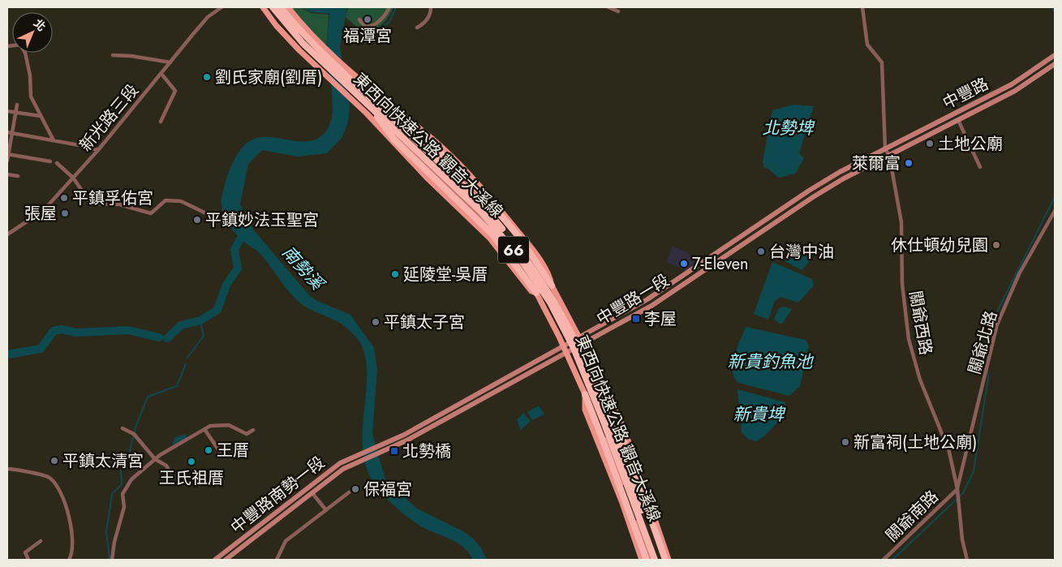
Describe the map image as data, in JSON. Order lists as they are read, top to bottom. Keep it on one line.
{"streets":{"highway":["東西向快速公路 觀音大溪線","66"],"main road":["中豐路","中豐路一段","中豐路南勢一段"],"street":["新光路三段","關爺西路","關爺北路","關爺南路"]},"crossings":[["中豐路","中豐路一段"],["中豐路","關爺西路"],["66","中豐路一段"],["中豐路一段","關爺西路"],["關爺西路","關爺北路"],["關爺西路","關爺南路"],["關爺北路","關爺南路"]],"water":["北勢埤","南勢溪","新貴釣魚池","新貴埤"],"places":{"other":["福潭宮","劉氏家廟(劉厝)","土地公廟","萊爾富","平鎮孚佑宮","張屋","平鎮妙法玉聖宮","休仕頓幼兒園","台灣中油","7-Eleven","延陵堂-吳厝","平鎮太子宮","新富祠(土地公廟)","王厝","平鎮太清宮","王氏祖厝","保福宮"],"transit":["李屋","北勢橋"]},"north":"top right"}
